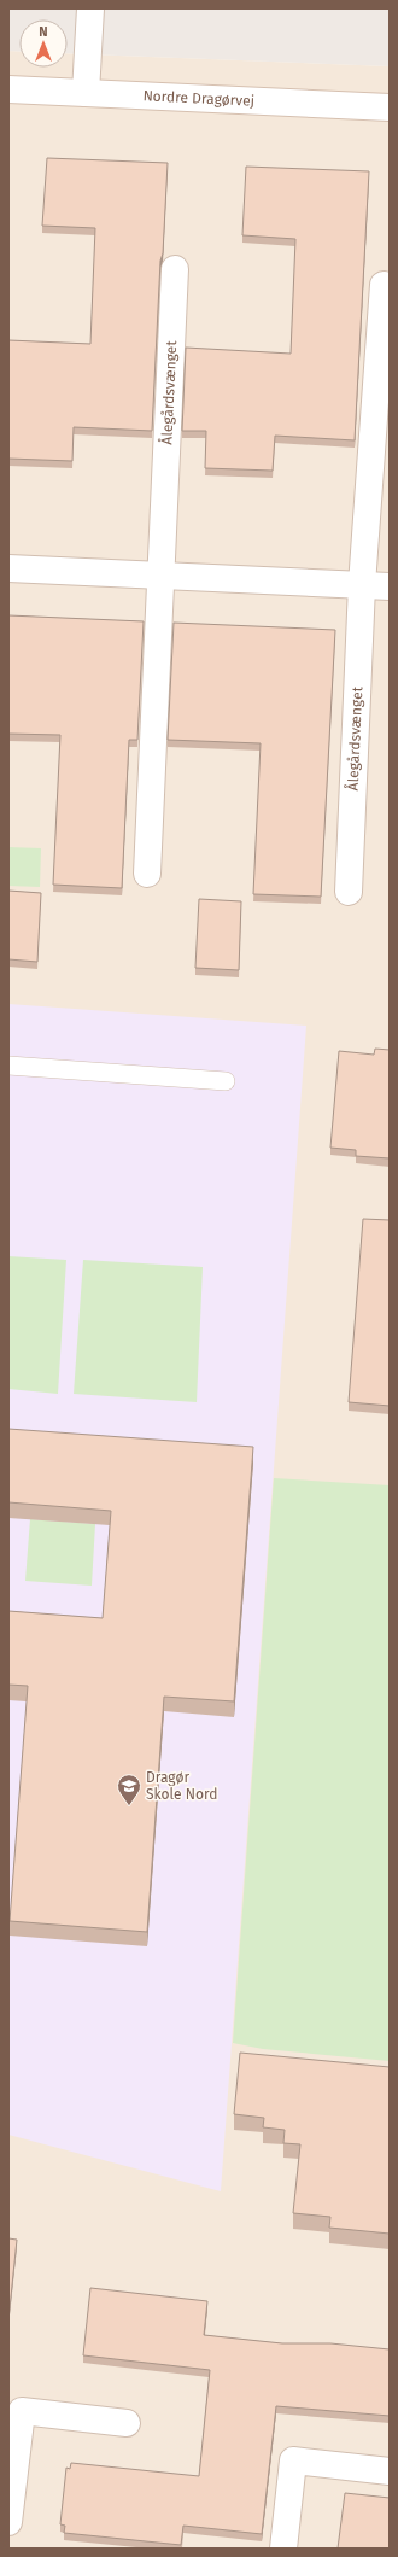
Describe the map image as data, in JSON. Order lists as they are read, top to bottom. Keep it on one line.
{"streets":{"street":["Nordre Dragørvej","Ålegårdsvænget"]},"places":{"school or university":["Dragør Skole Nord"]},"north":"top"}
